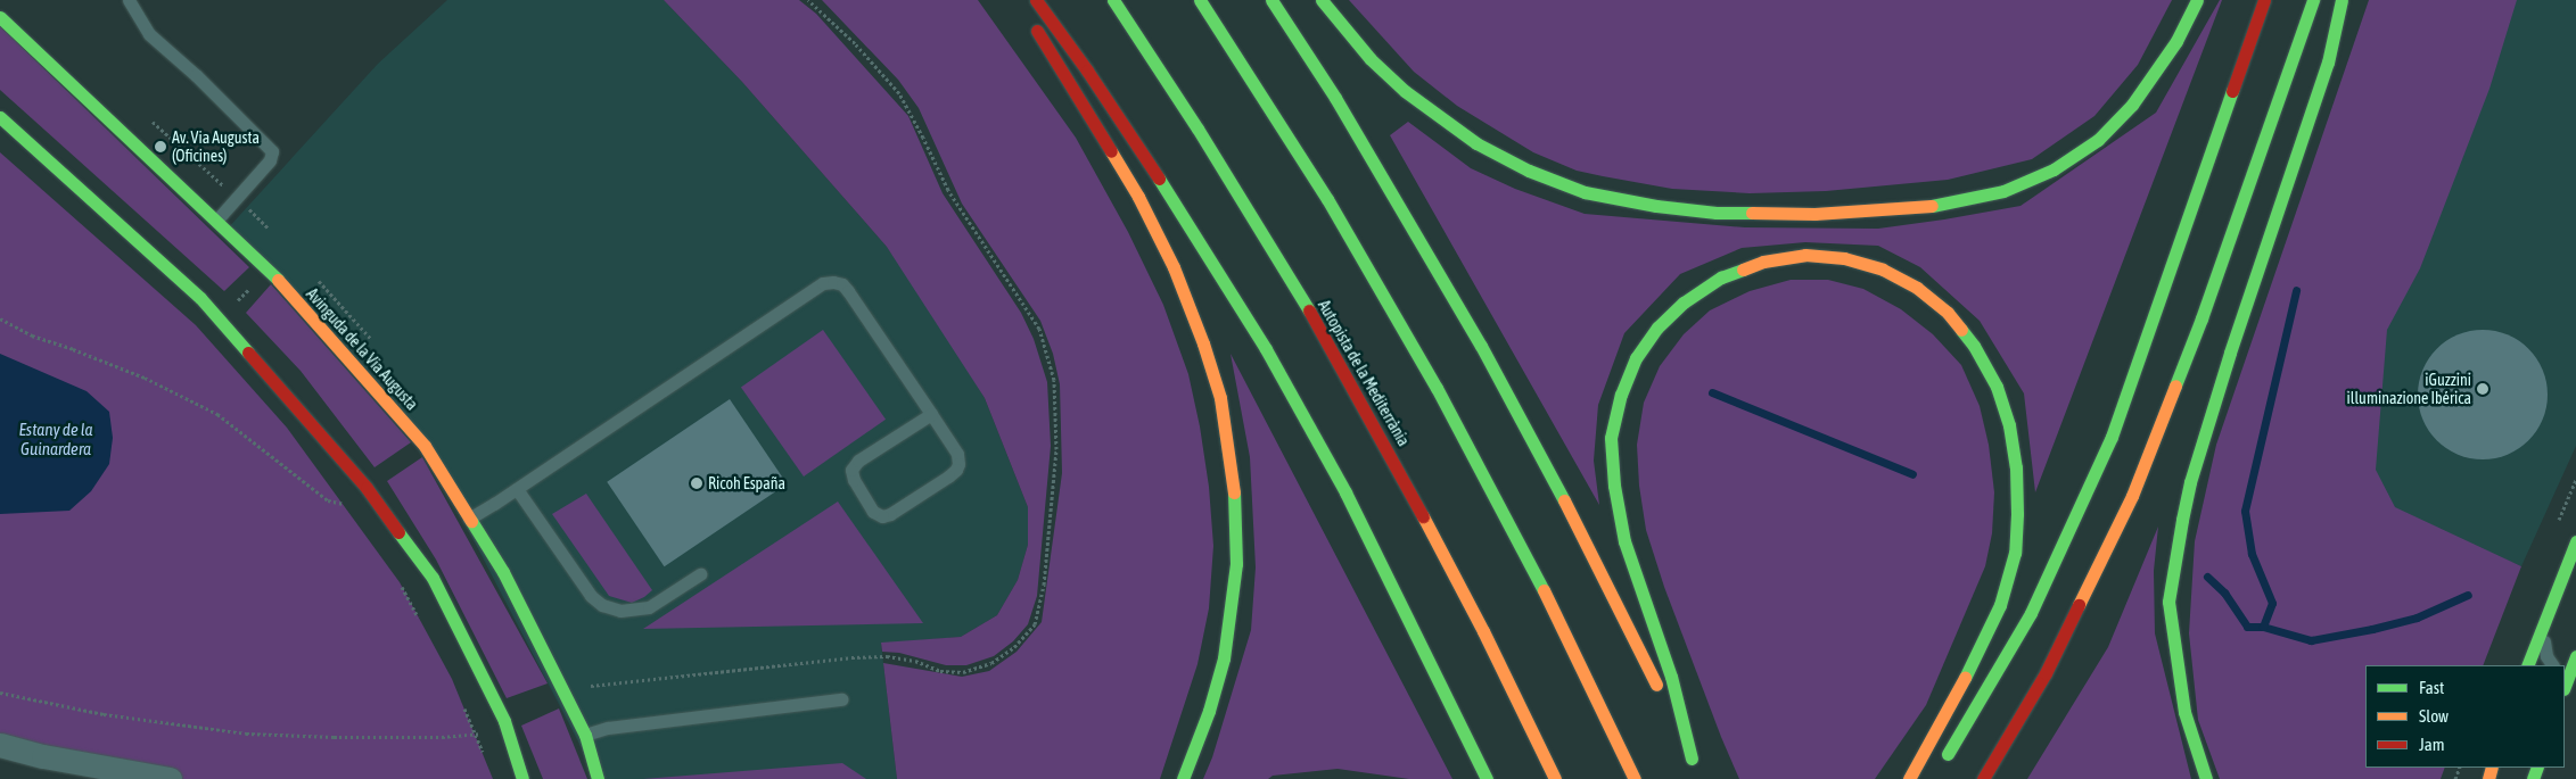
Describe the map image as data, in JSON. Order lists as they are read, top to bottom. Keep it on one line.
{"streets":{"main road":["Avinguda de la Via Augusta","Autopista de la Mediterrània"]},"water":["Estany de la Guinardera"],"places":["Av. Via Augusta (Oficines)","iGuzzini illuminazione Ibérica","Ricoh España"],"legend":["Fast","Slow","Jam"]}
